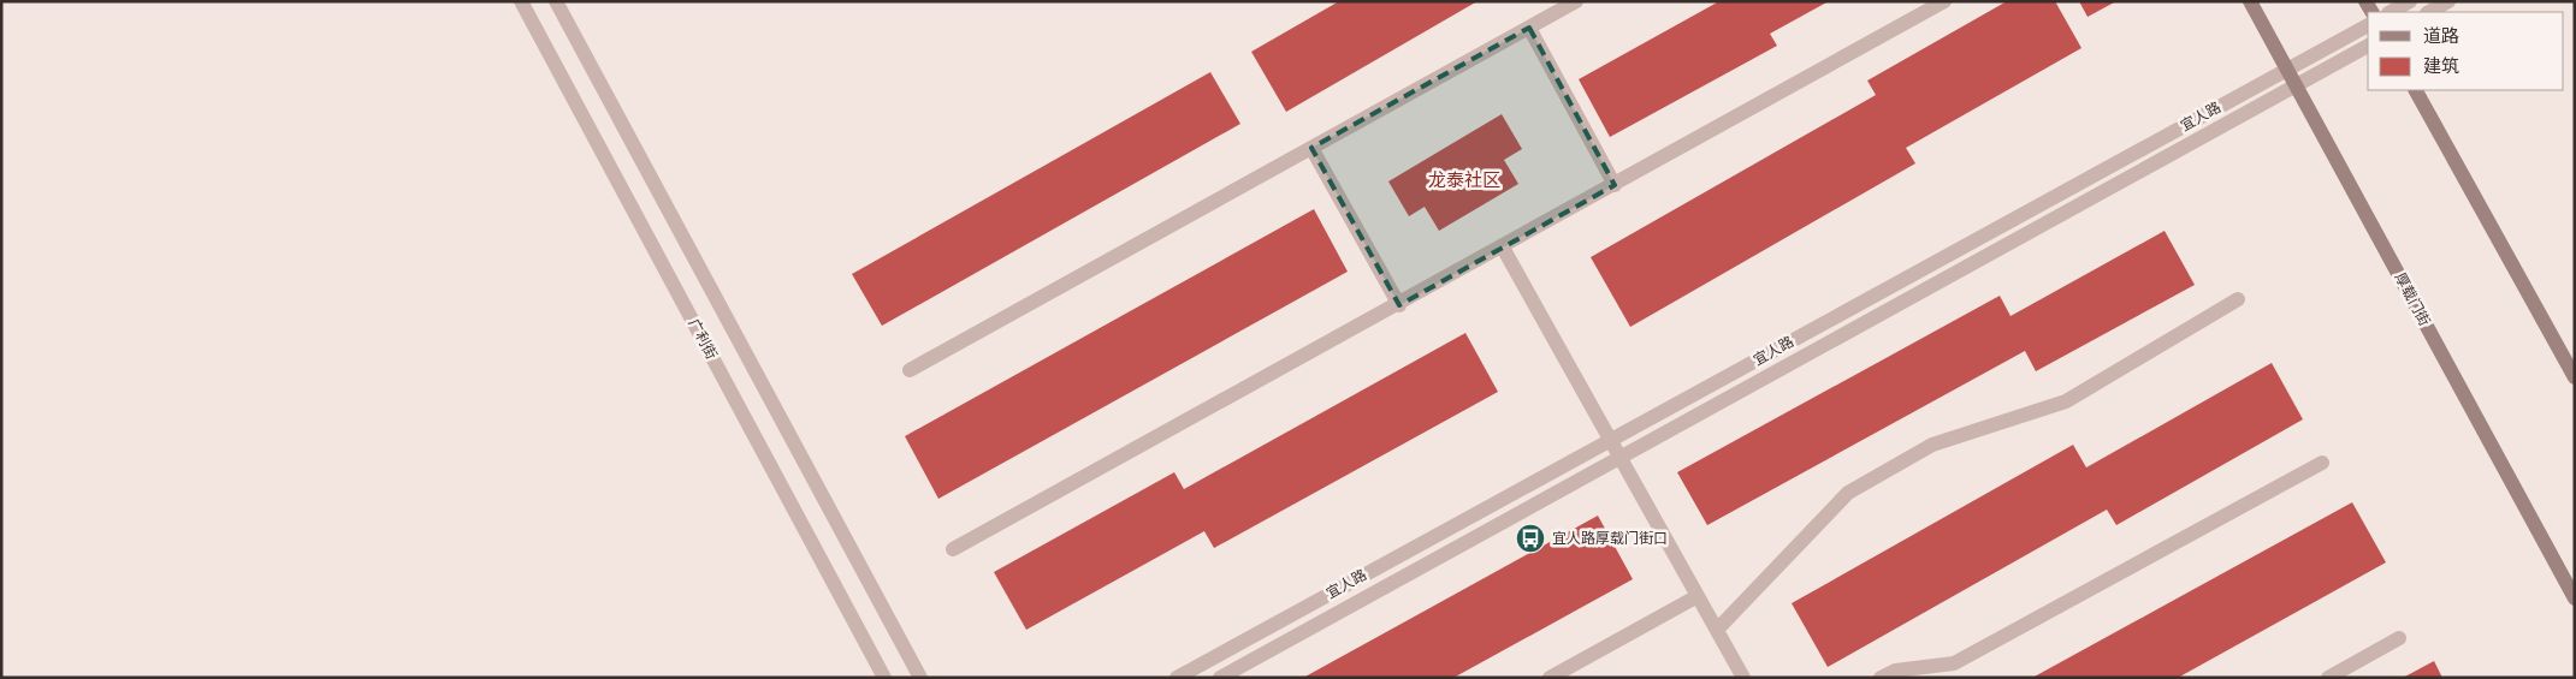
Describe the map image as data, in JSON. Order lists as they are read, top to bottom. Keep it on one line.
{"streets":{"main road":["厚载门街"],"street":["宜人路","广利街"]},"crossings":[["宜人路","厚载门街"]],"districts":["龙泰社区"],"places":{"bus stop":["宜人路厚载门街口"]},"legend":["道路","建筑"]}
